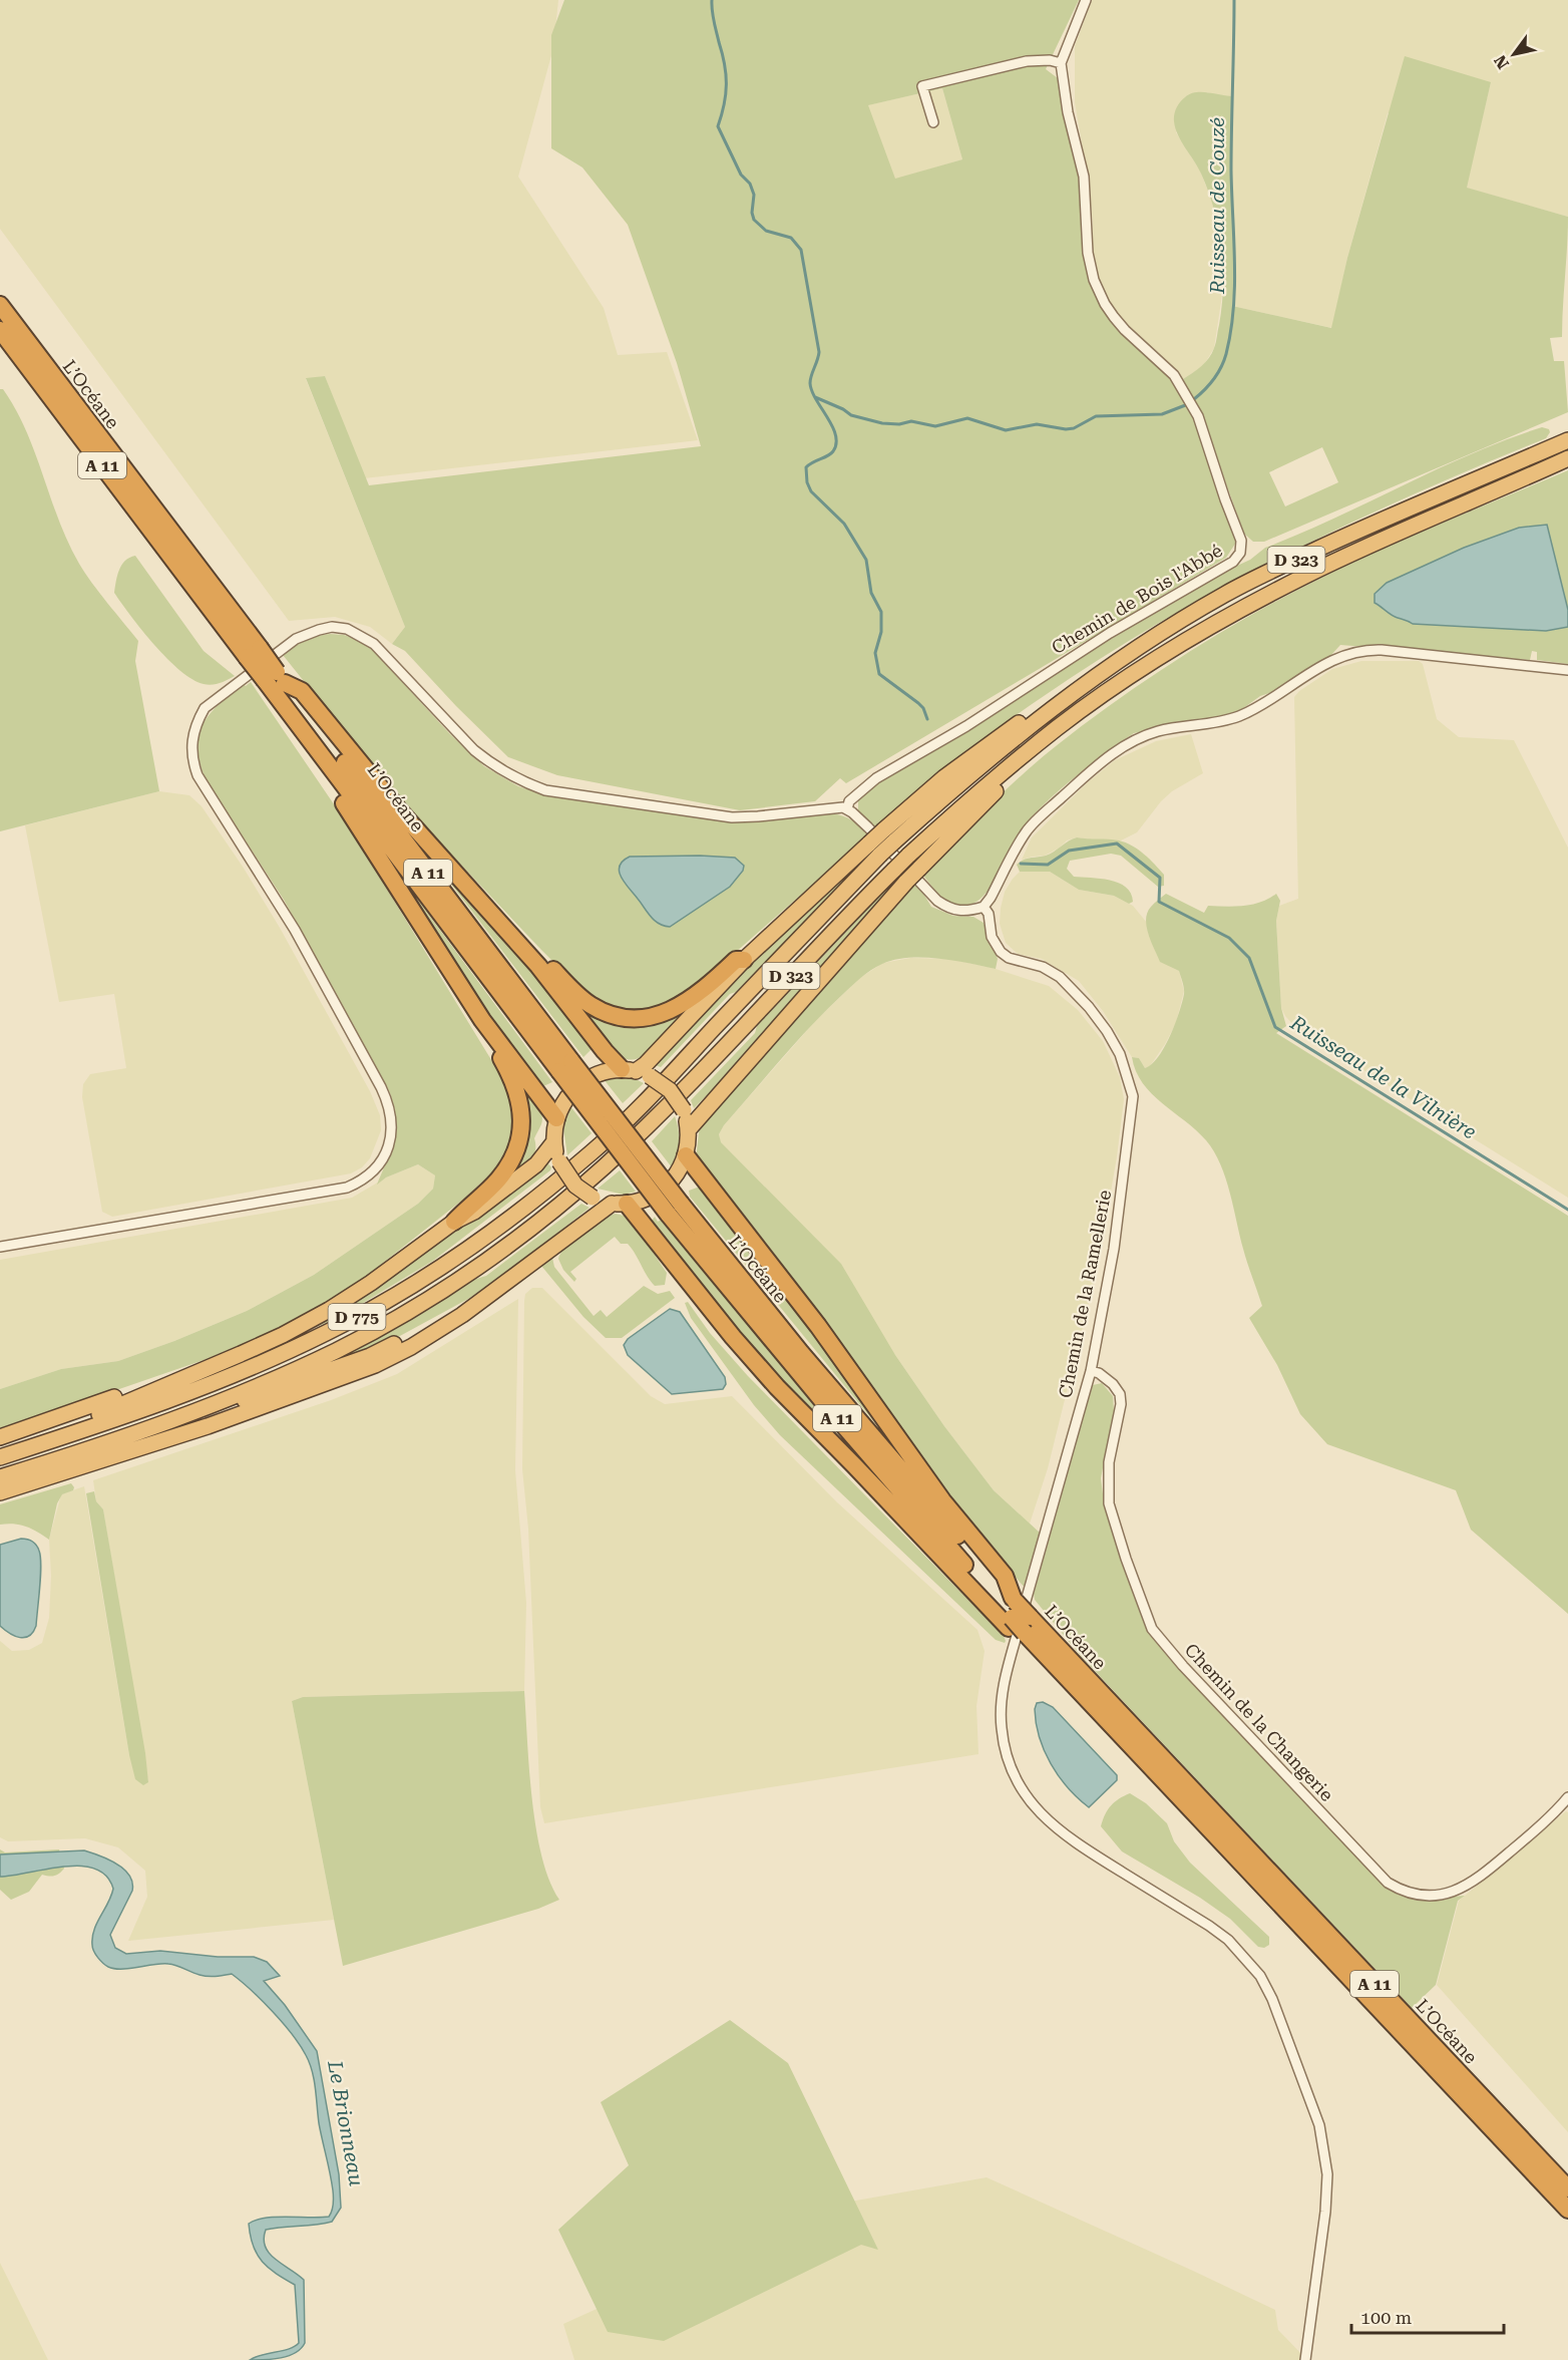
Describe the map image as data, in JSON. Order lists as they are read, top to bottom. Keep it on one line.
{"streets":{"highway":["L’Océane","A 11","D 323","D 775"],"street":["Chemin de Bois l'Abbé","Chemin de la Ramellerie","Chemin de la Changerie"]},"crossings":[["D 323","D 775"],["Chemin de la Ramellerie","Chemin de la Changerie"]],"water":["Ruisseau de Couzé","Ruisseau de la Vilnière","Le Brionneau"],"scale_bar":"100 m","north":"bottom left"}
